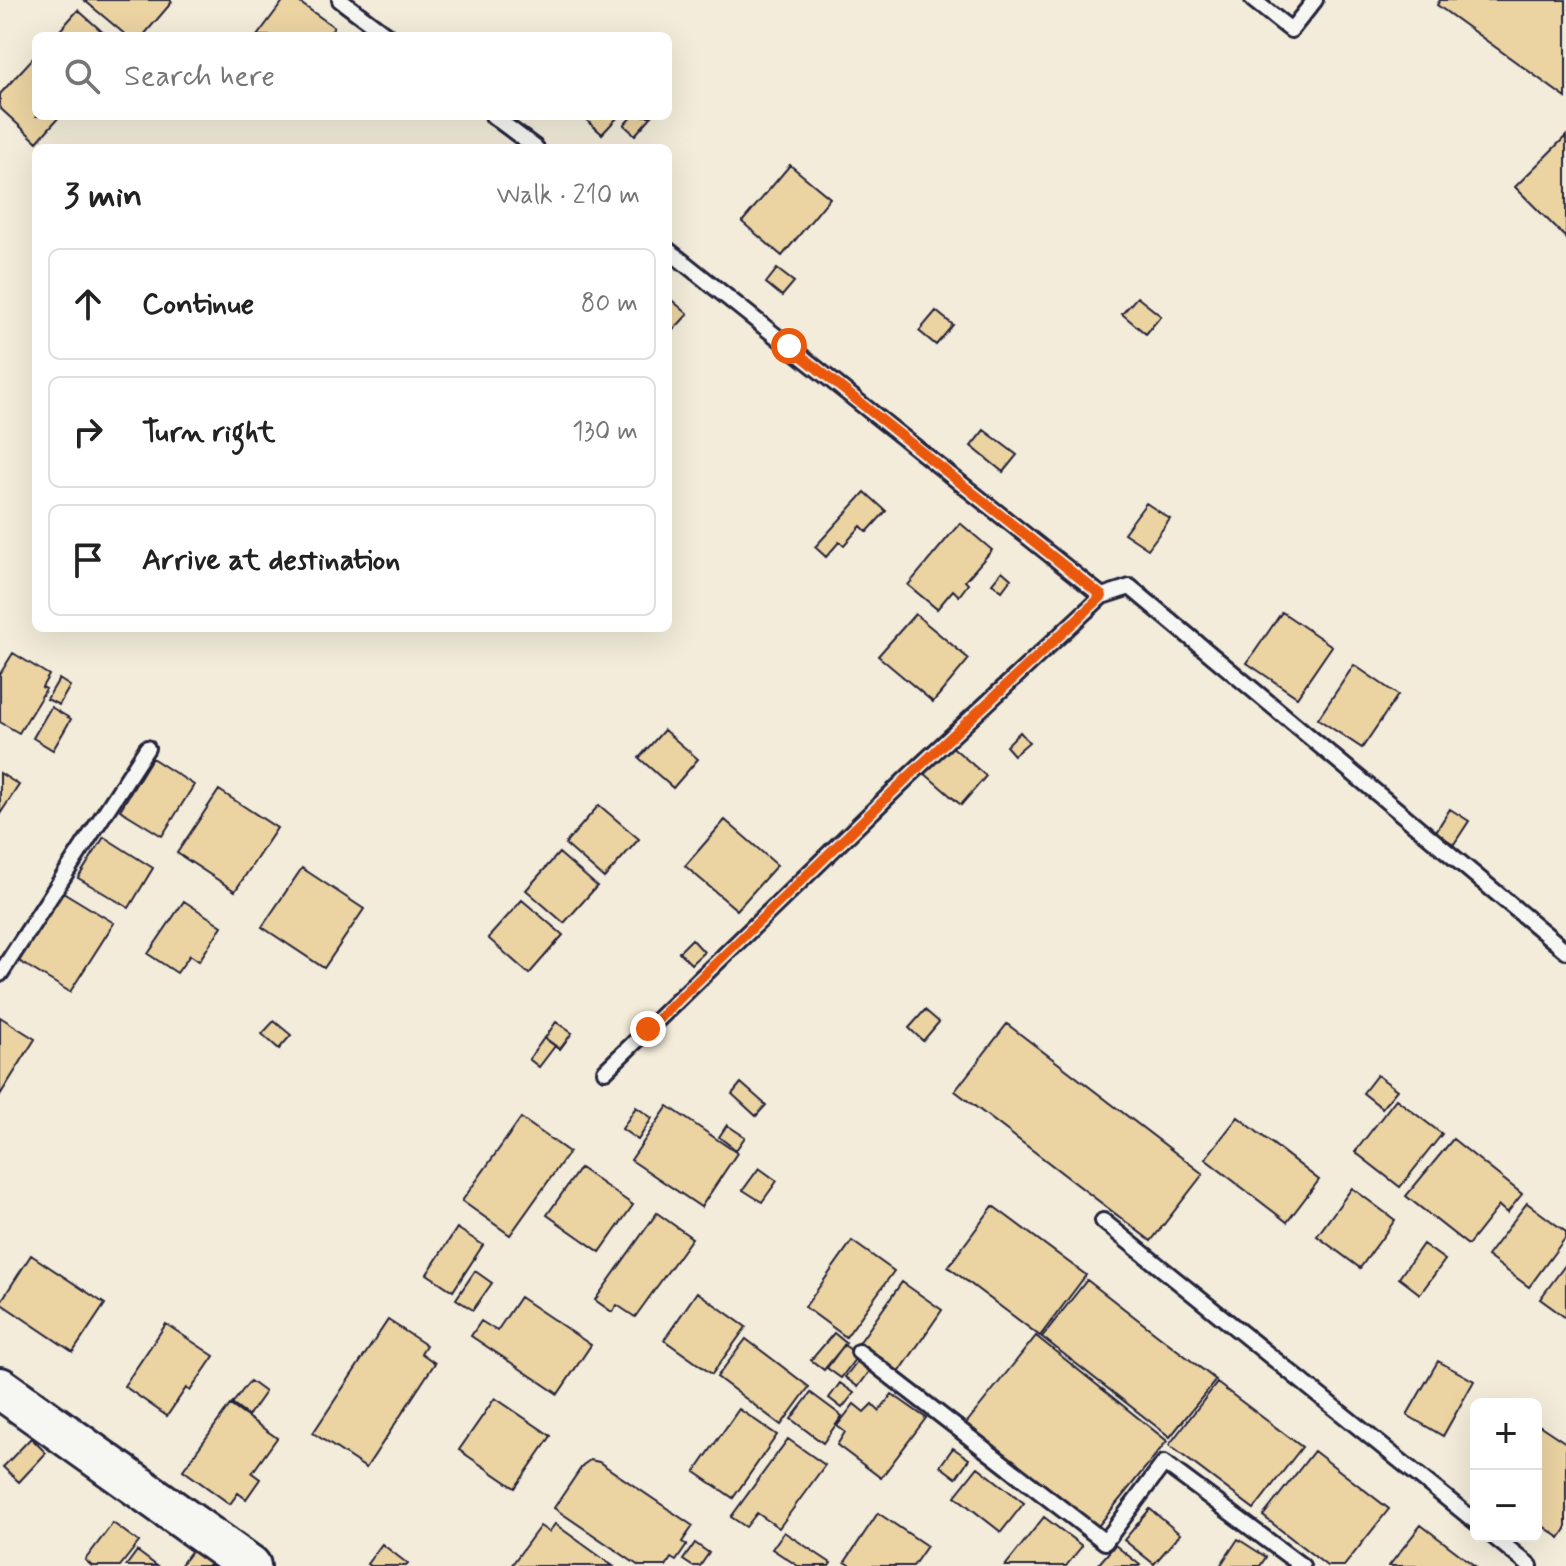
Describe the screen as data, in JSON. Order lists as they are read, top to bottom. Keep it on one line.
{"page":{"search":"Search here","heading":["3 min","Walk · 210 m"],"list":[["Continue","80 m"],["Turn right","130 m"],"Arrive at destination"],"map_buttons":["+","−"]}}
